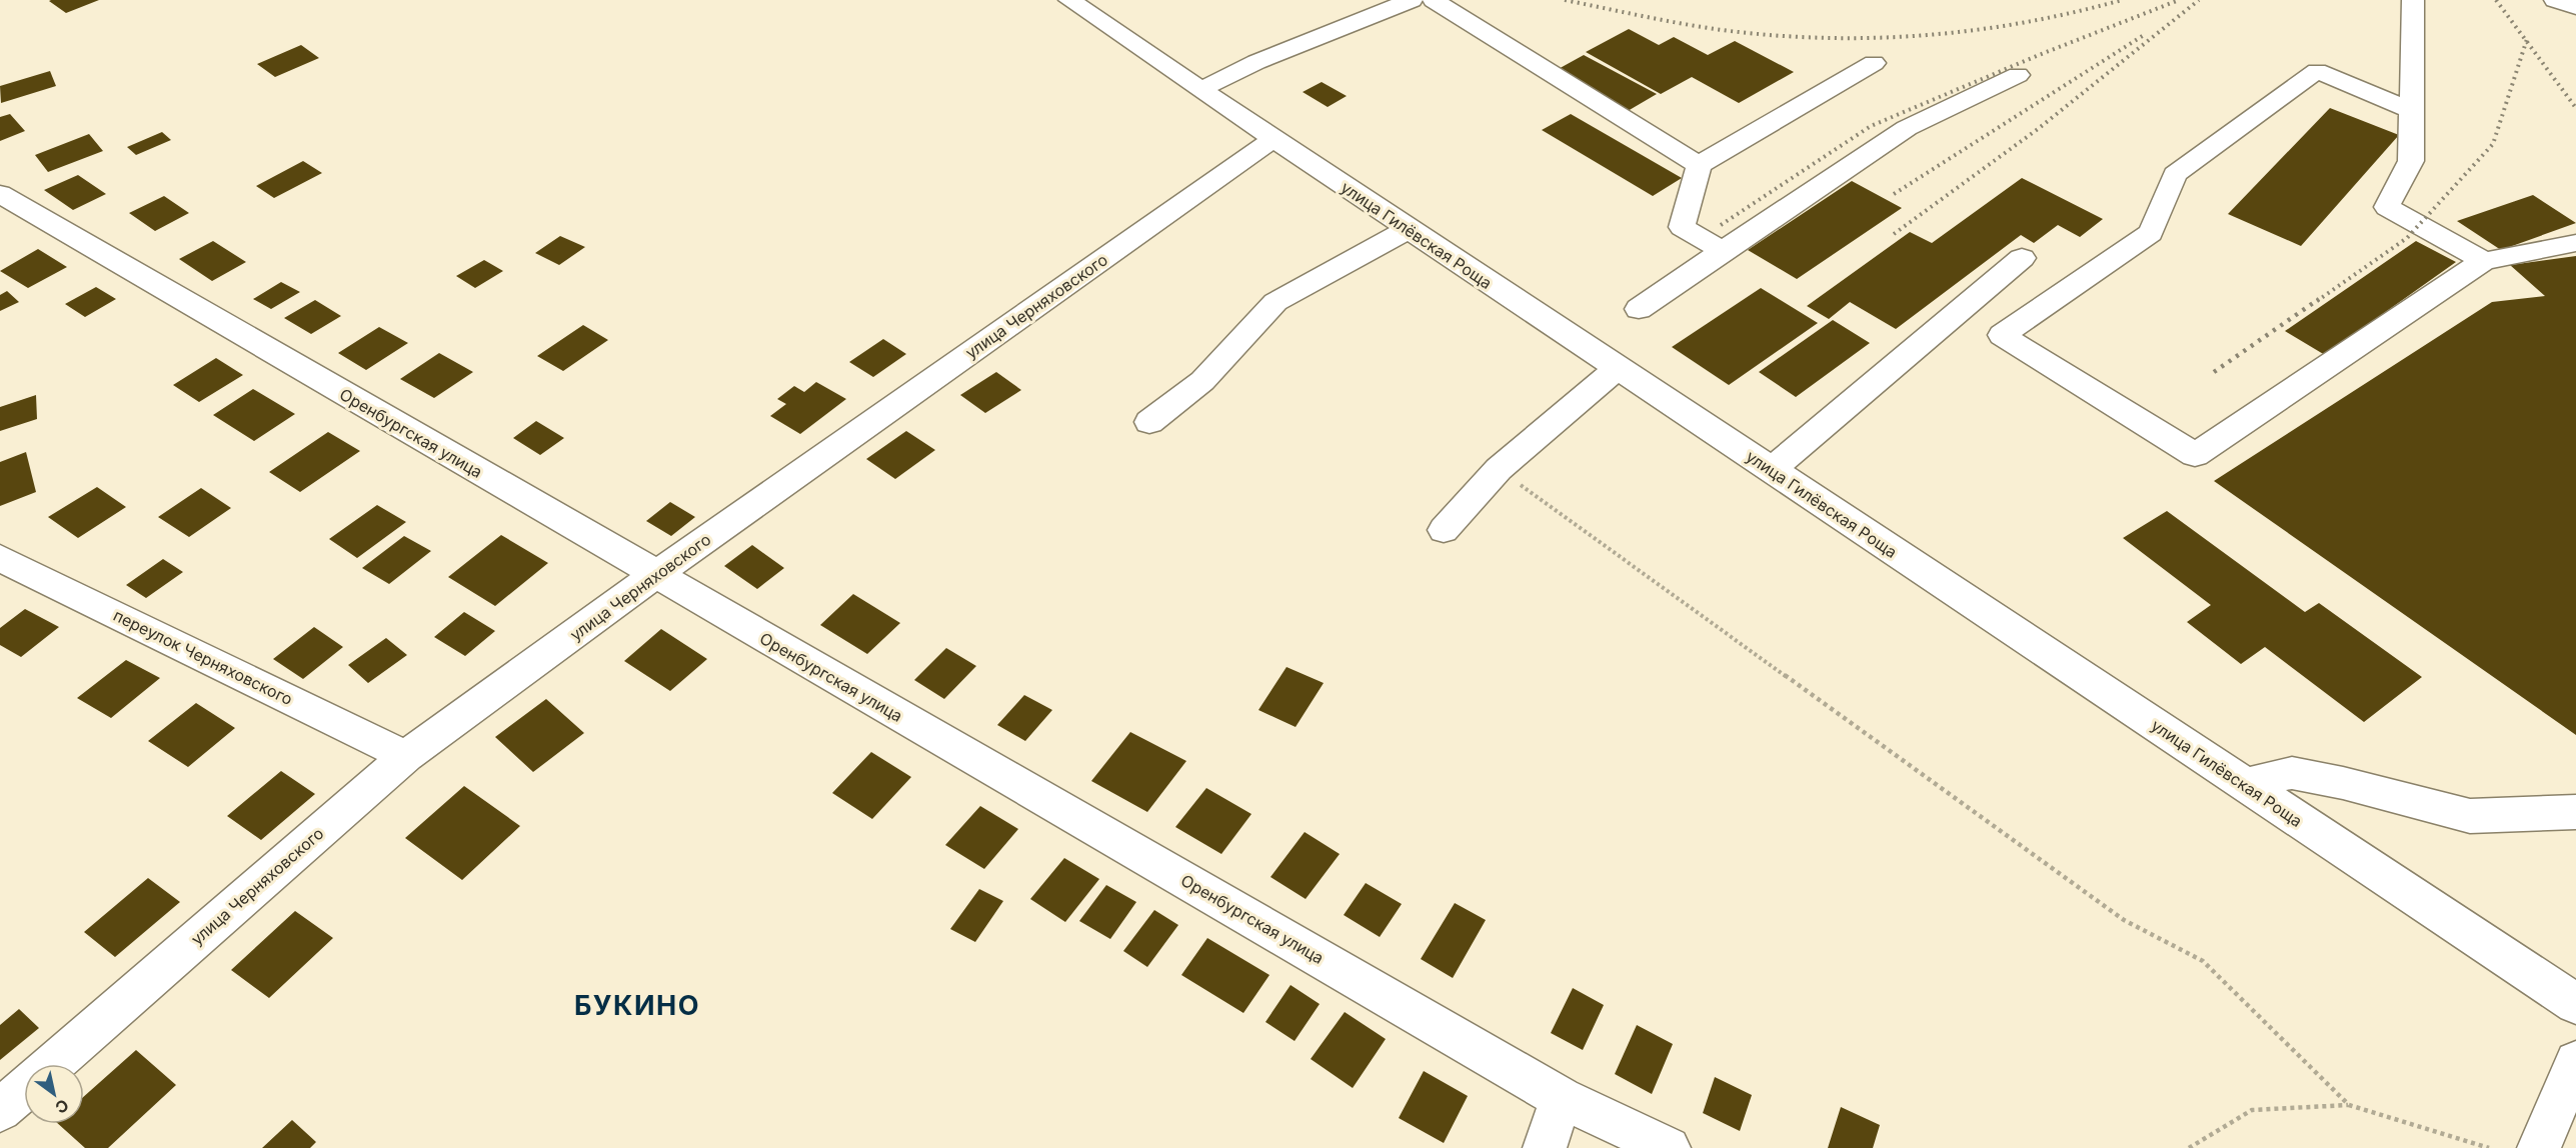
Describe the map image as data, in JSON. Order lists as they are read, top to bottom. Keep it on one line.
{"streets":{"street":["улица Гилёвская Роща","улица Черняховского","Оренбургская улица","переулок Черняховского"]},"crossings":[["улица Гилёвская Роща","улица Черняховского"],["улица Черняховского","Оренбургская улица"],["улица Черняховского","переулок Черняховского"]],"districts":["БУКИНО"],"north":"bottom right"}
